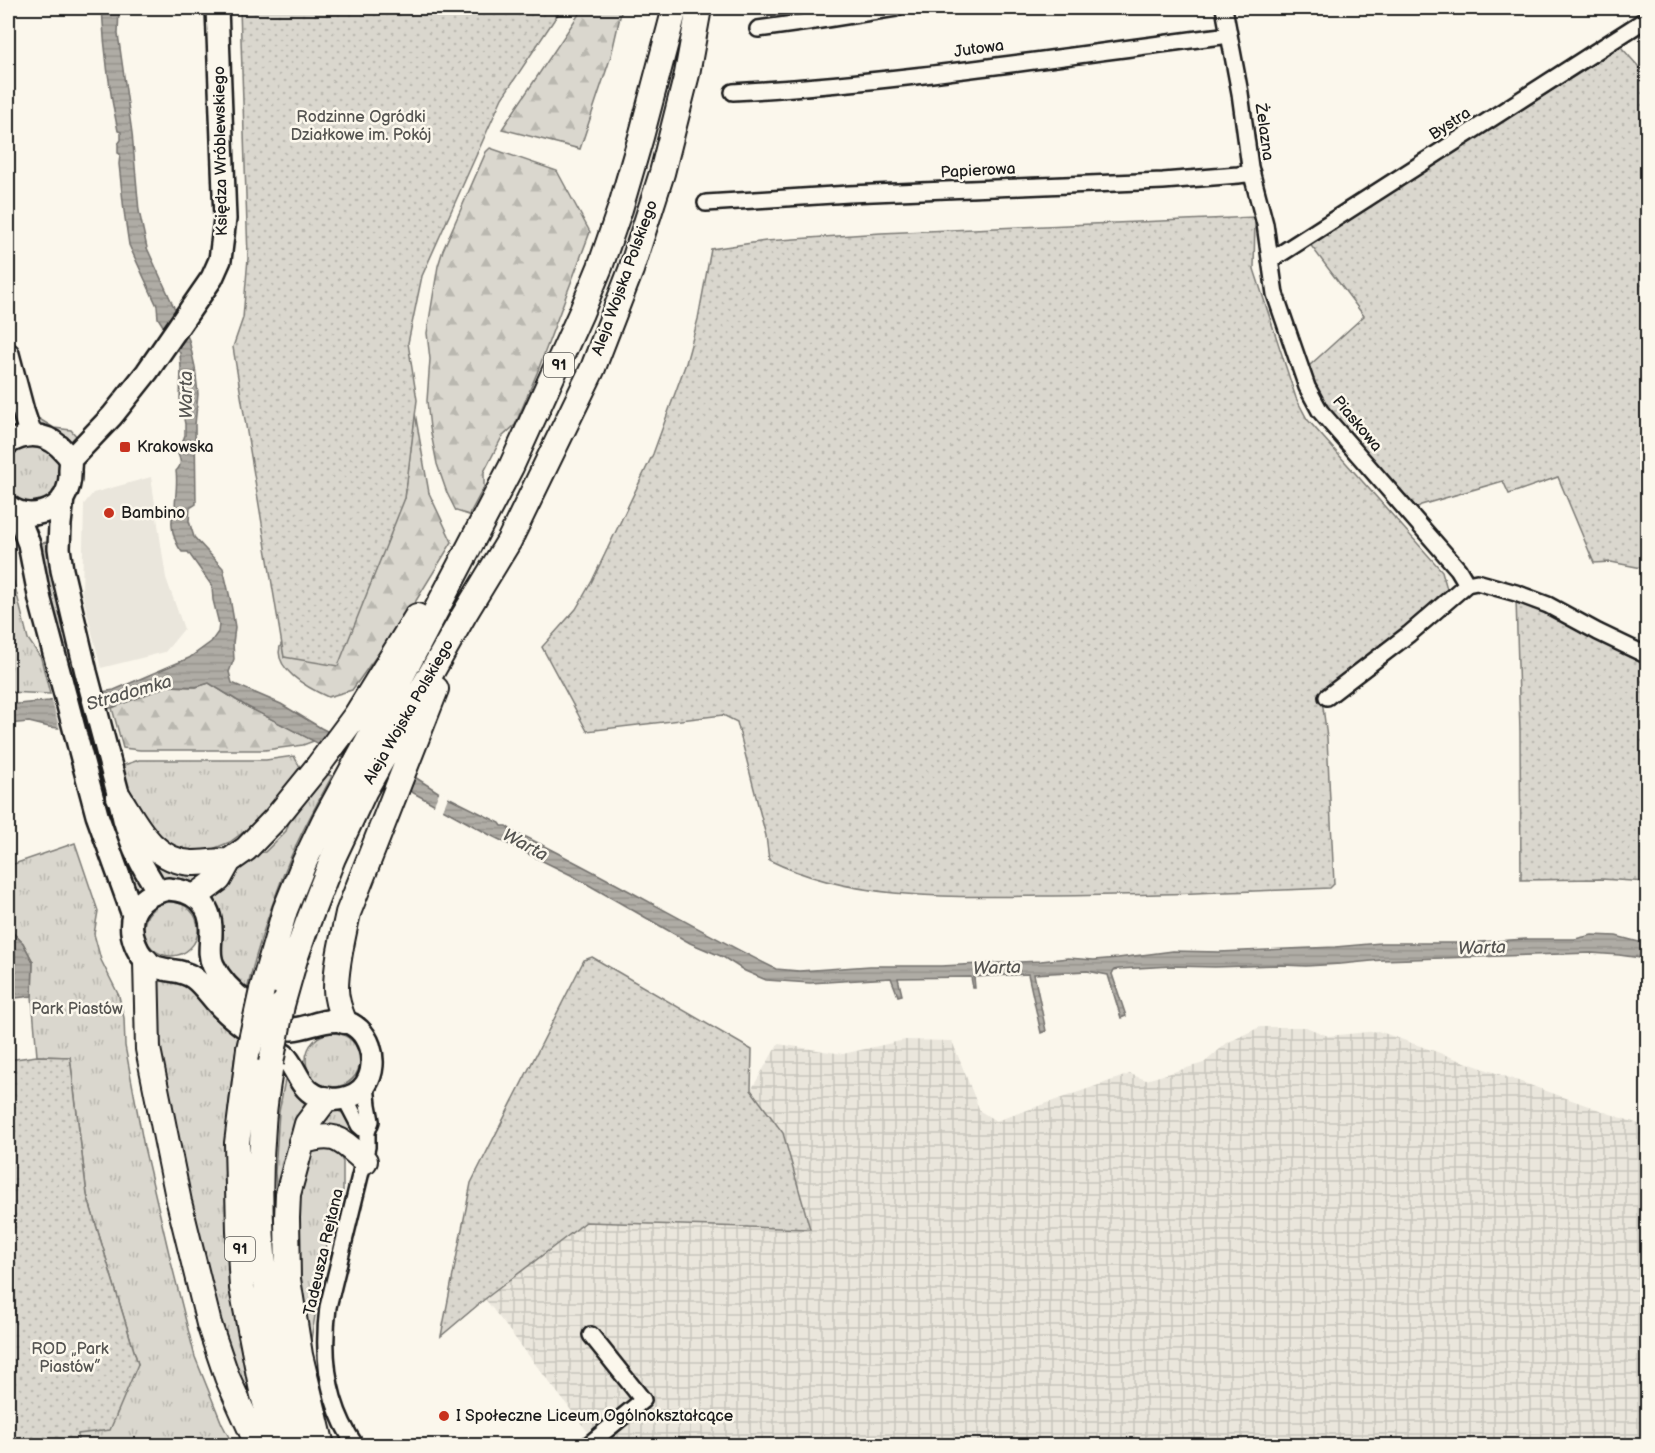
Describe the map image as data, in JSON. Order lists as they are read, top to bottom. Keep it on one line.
{"streets":{"main road":["Księdza Wróblewskiego","Aleja Wojska Polskiego","91"],"street":["Jutowa","Bystra","Żelazna","Papierowa","Piaskowa","Tadeusza Rejtana"]},"crossings":[["Jutowa","Żelazna"],["Bystra","Żelazna"],["Bystra","Piaskowa"],["Żelazna","Papierowa"],["Żelazna","Piaskowa"]],"water":["Warta","Stradomka"],"parks":["Rodzinne Ogródki Działkowe im. Pokój","Park Piastów","ROD „Park Piastów”"],"places":{"transit":["Krakowska"],"other":["Bambino","I Społeczne Liceum Ogólnokształcące"]}}
